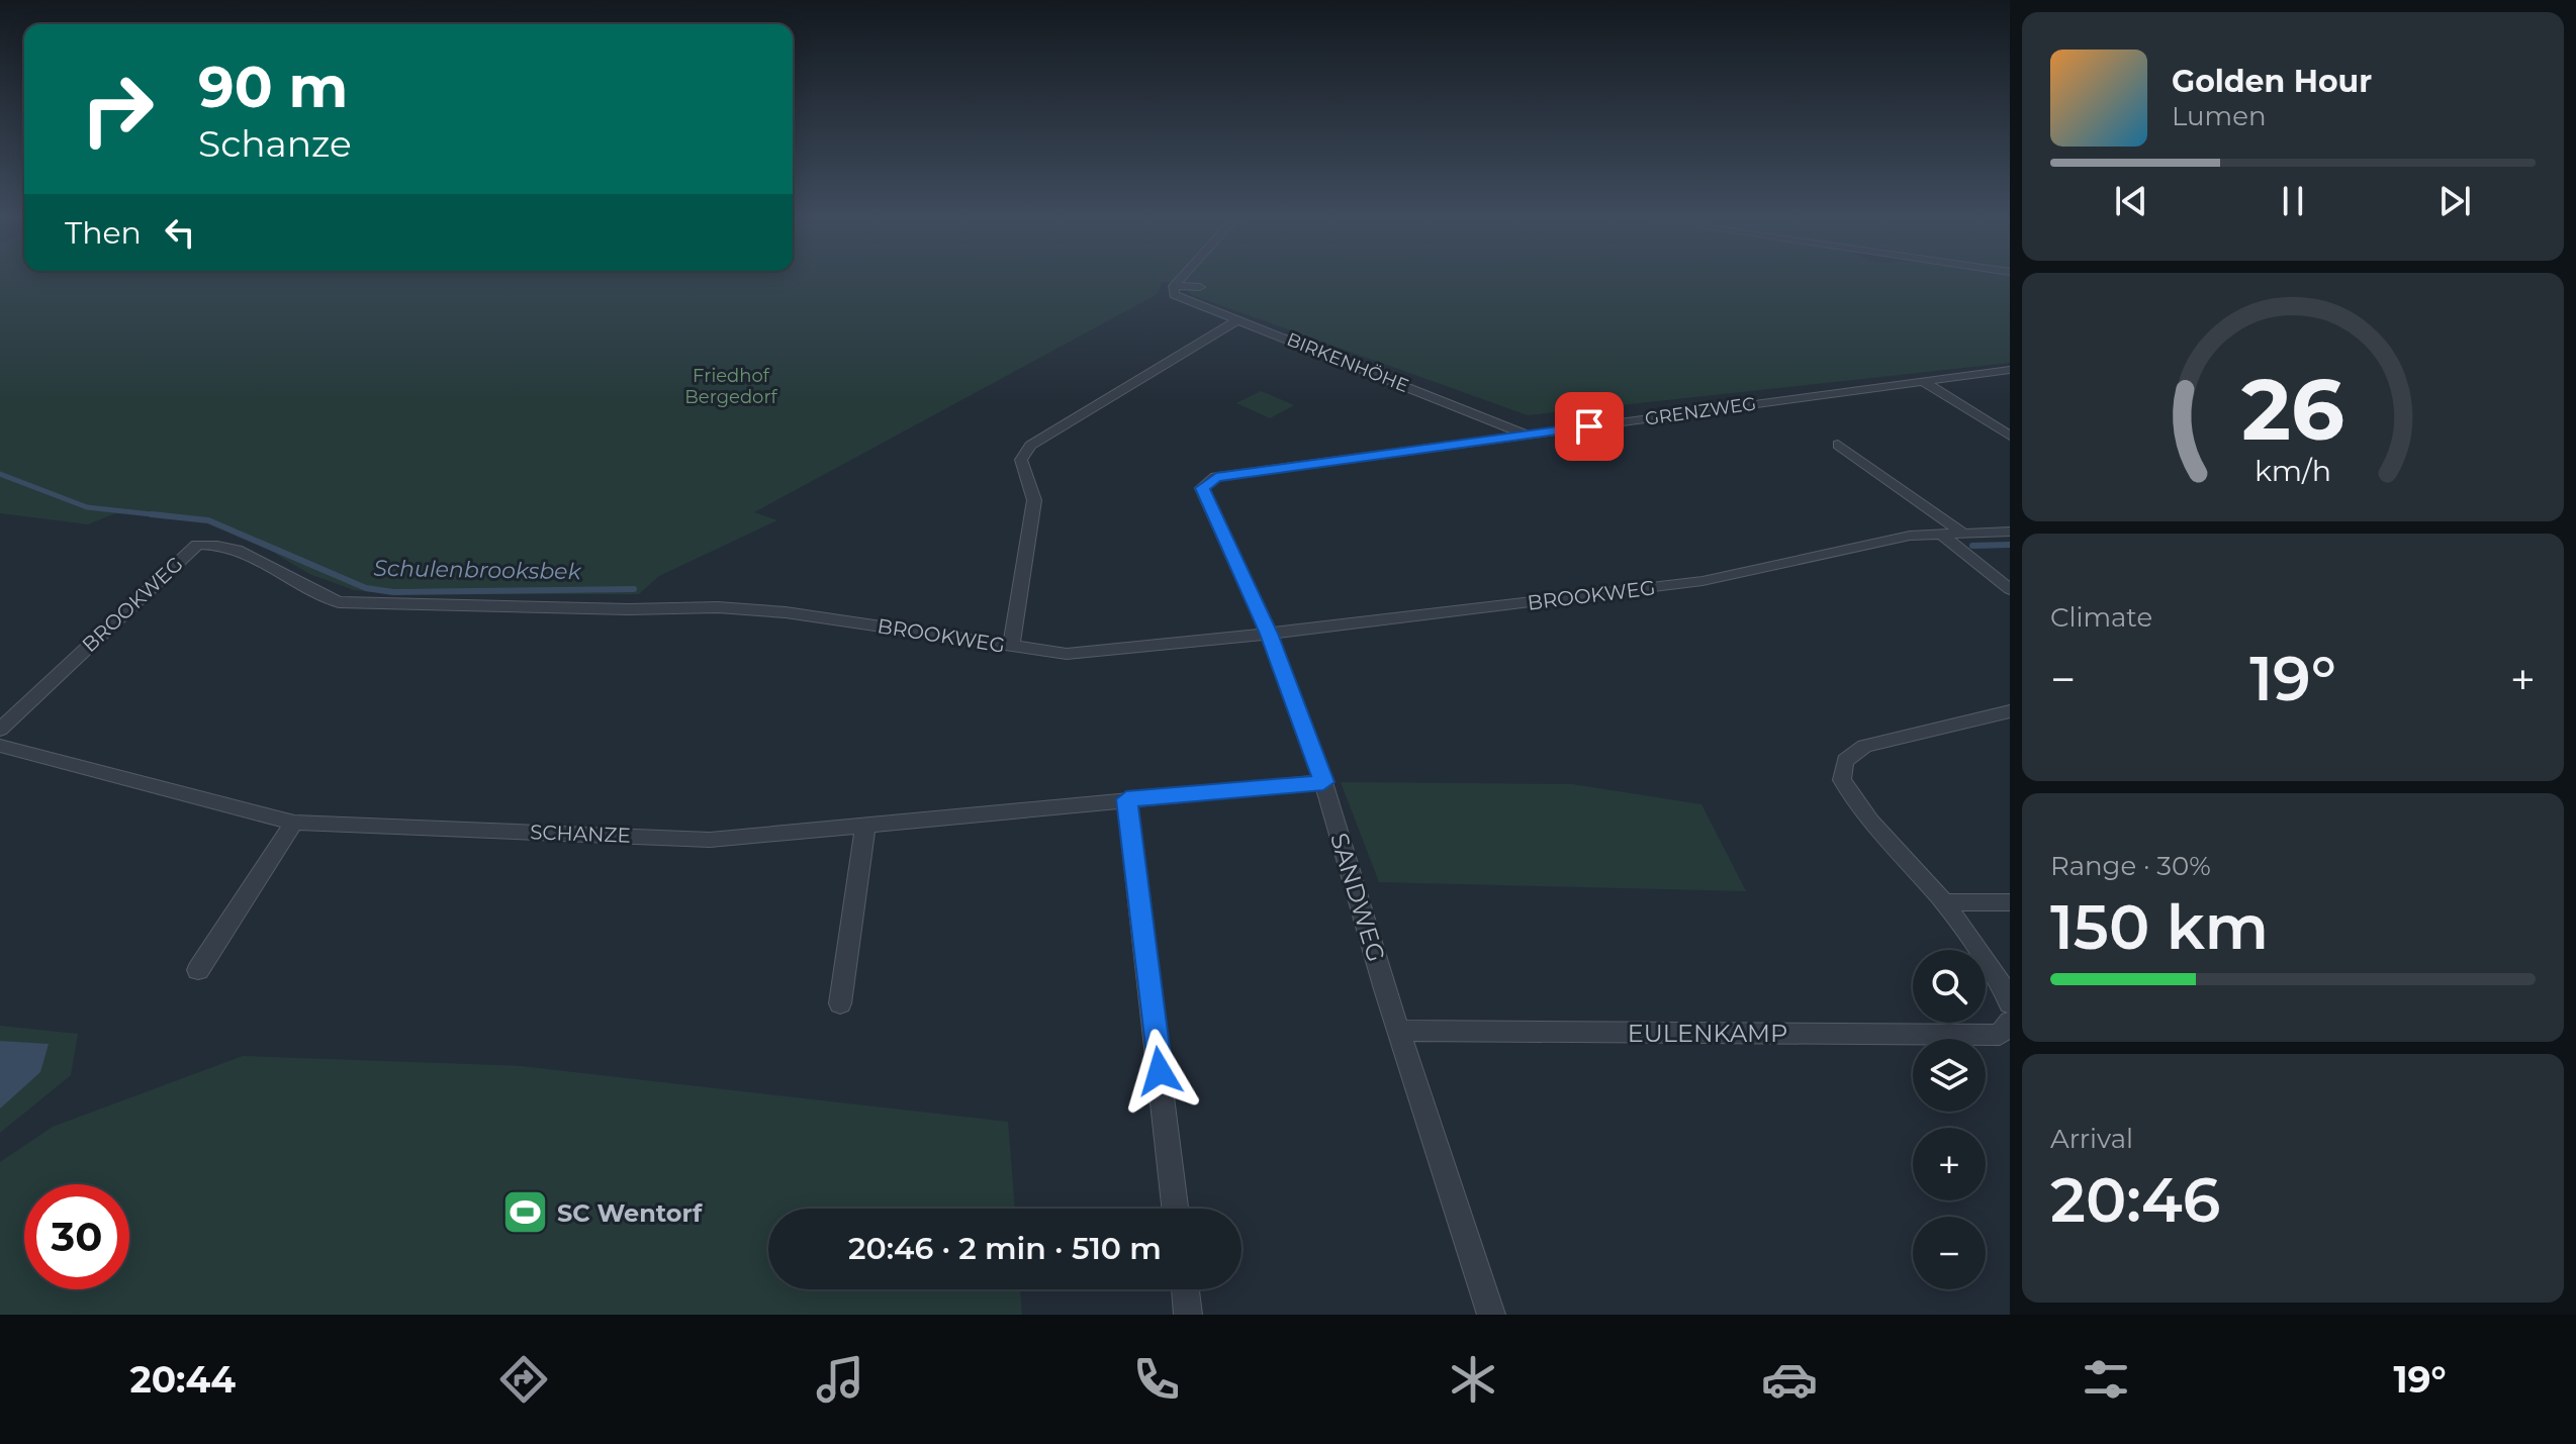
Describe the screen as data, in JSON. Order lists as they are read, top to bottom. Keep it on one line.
{"streets":{"street":["BIRKENHÖHE","GRENZWEG","BROOKWEG","SCHANZE","SANDWEG","EULENKAMP"]},"crossings":[["BIRKENHÖHE","GRENZWEG"],["GRENZWEG","SANDWEG"],["BROOKWEG","SANDWEG"],["SCHANZE","SANDWEG"],["SANDWEG","EULENKAMP"]],"water":["Schulenbrooksbek"],"parks":["Friedhof Bergedorf"],"places":{"sports":["SC Wentorf"]},"page":{"turn":["90 m","Schanze"],"song":["Golden Hour","Lumen"],"then":"Then","tile":["Climate",["Range · 30%","150 km"],["Arrival","20:46"]],"heat":["−","19°","+"],"map_buttons":["+","−"],"limit":"30","trip":"20:46 · 2 min · 510 m","tabs":["20:44","19°"],"gauge":["26","km/h"]}}
